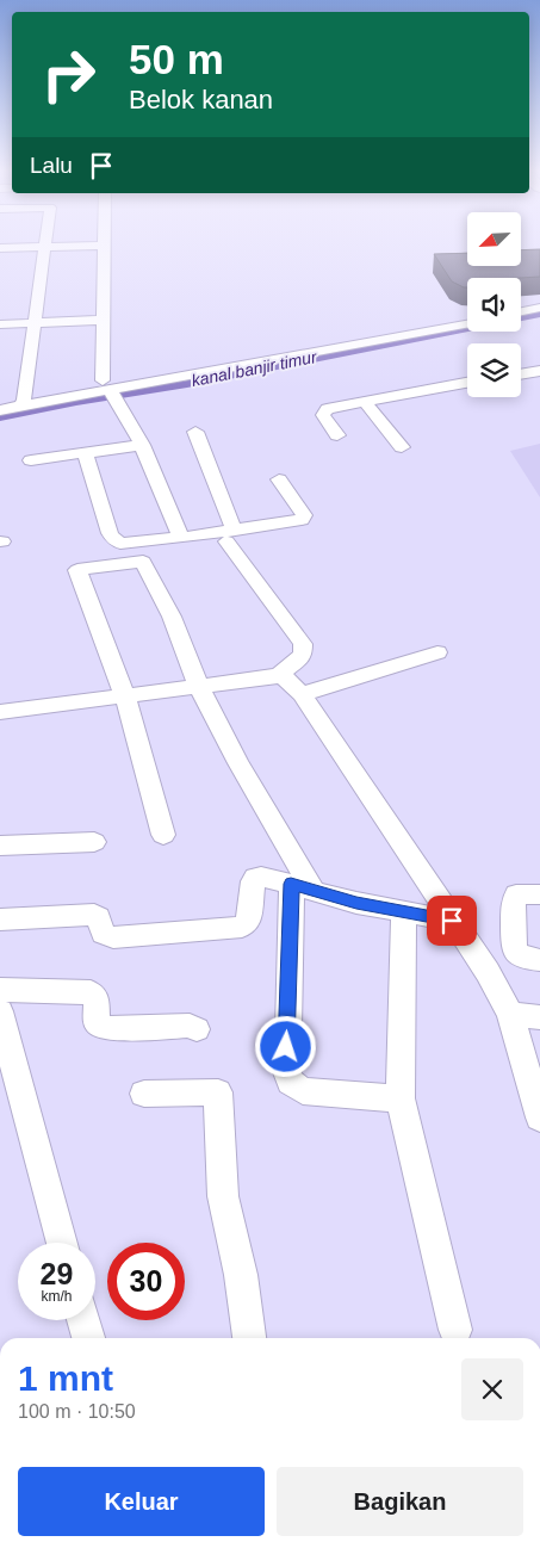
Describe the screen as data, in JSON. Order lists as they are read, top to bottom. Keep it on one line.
{"water":["kanal banjir timur"],"north":"bottom left","page":{"turn":["50 m","Belok kanan"],"then":"Lalu","speed":"29 km/h","limit":"30","heading":["1 mnt","100 m · 10:50"],"buttons":["Keluar","Bagikan"]}}
